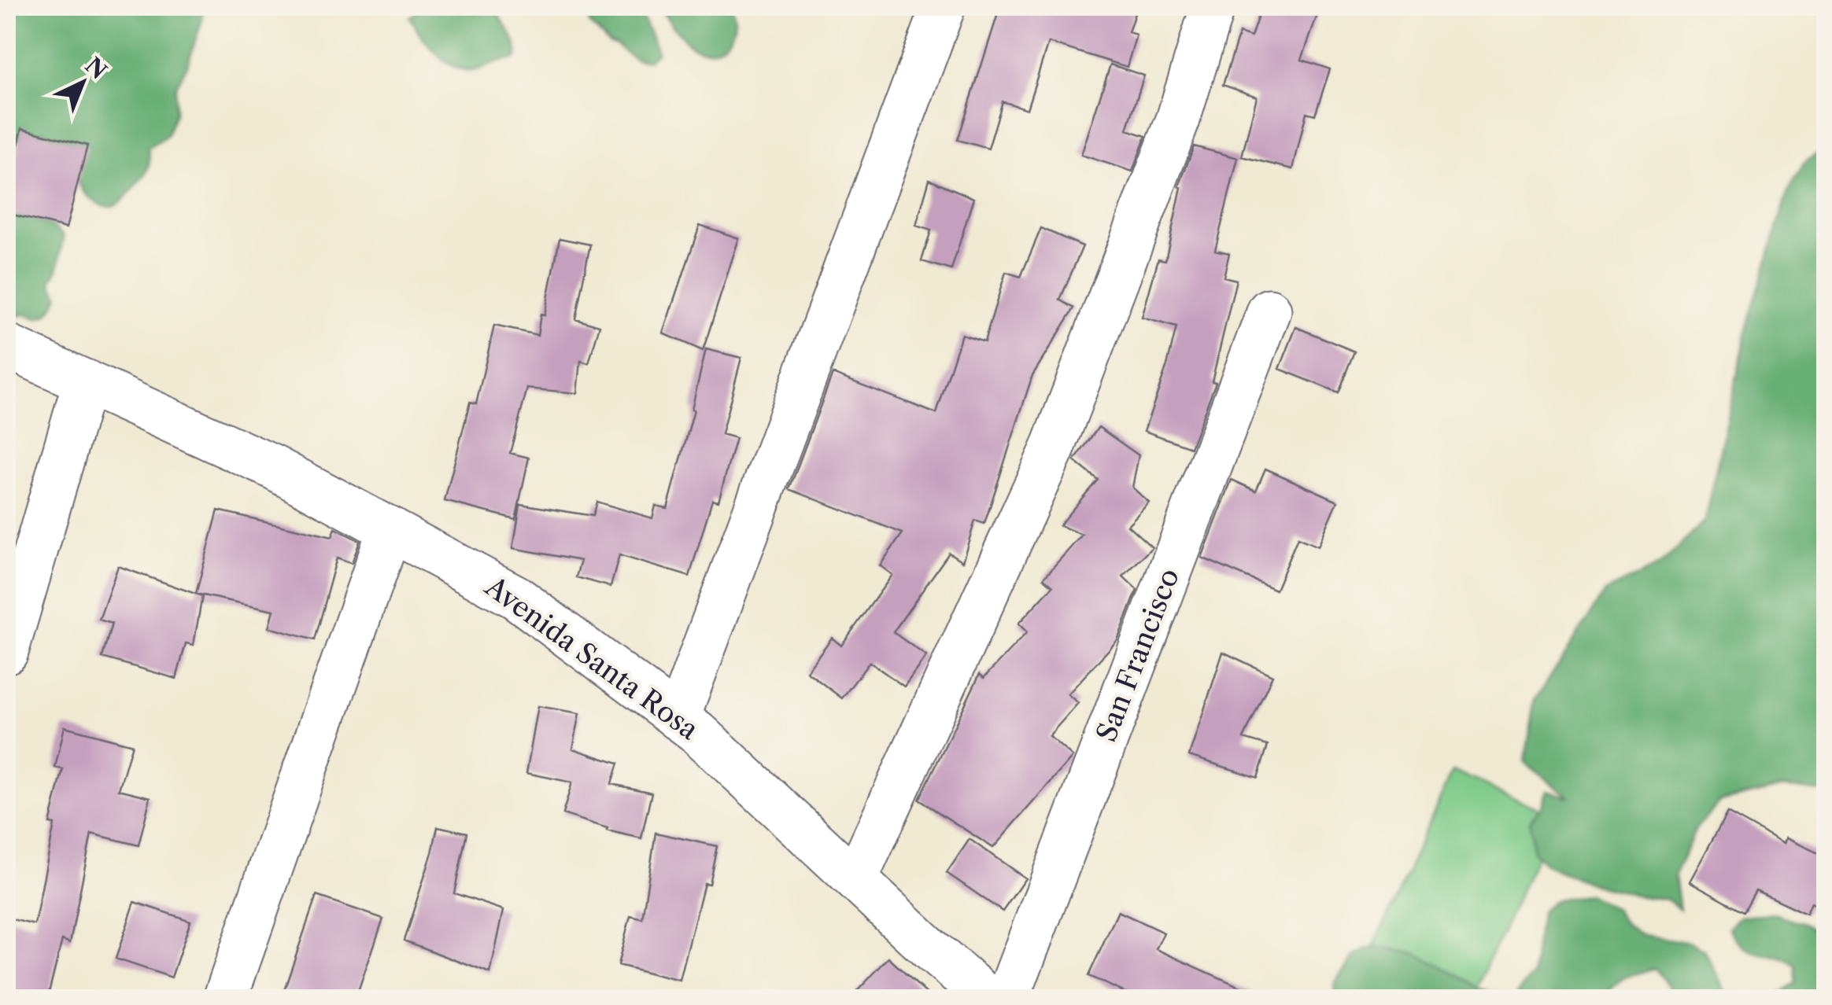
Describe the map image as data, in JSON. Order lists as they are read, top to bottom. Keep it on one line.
{"streets":{"street":["San Francisco","Avenida Santa Rosa"]},"north":"top right"}
